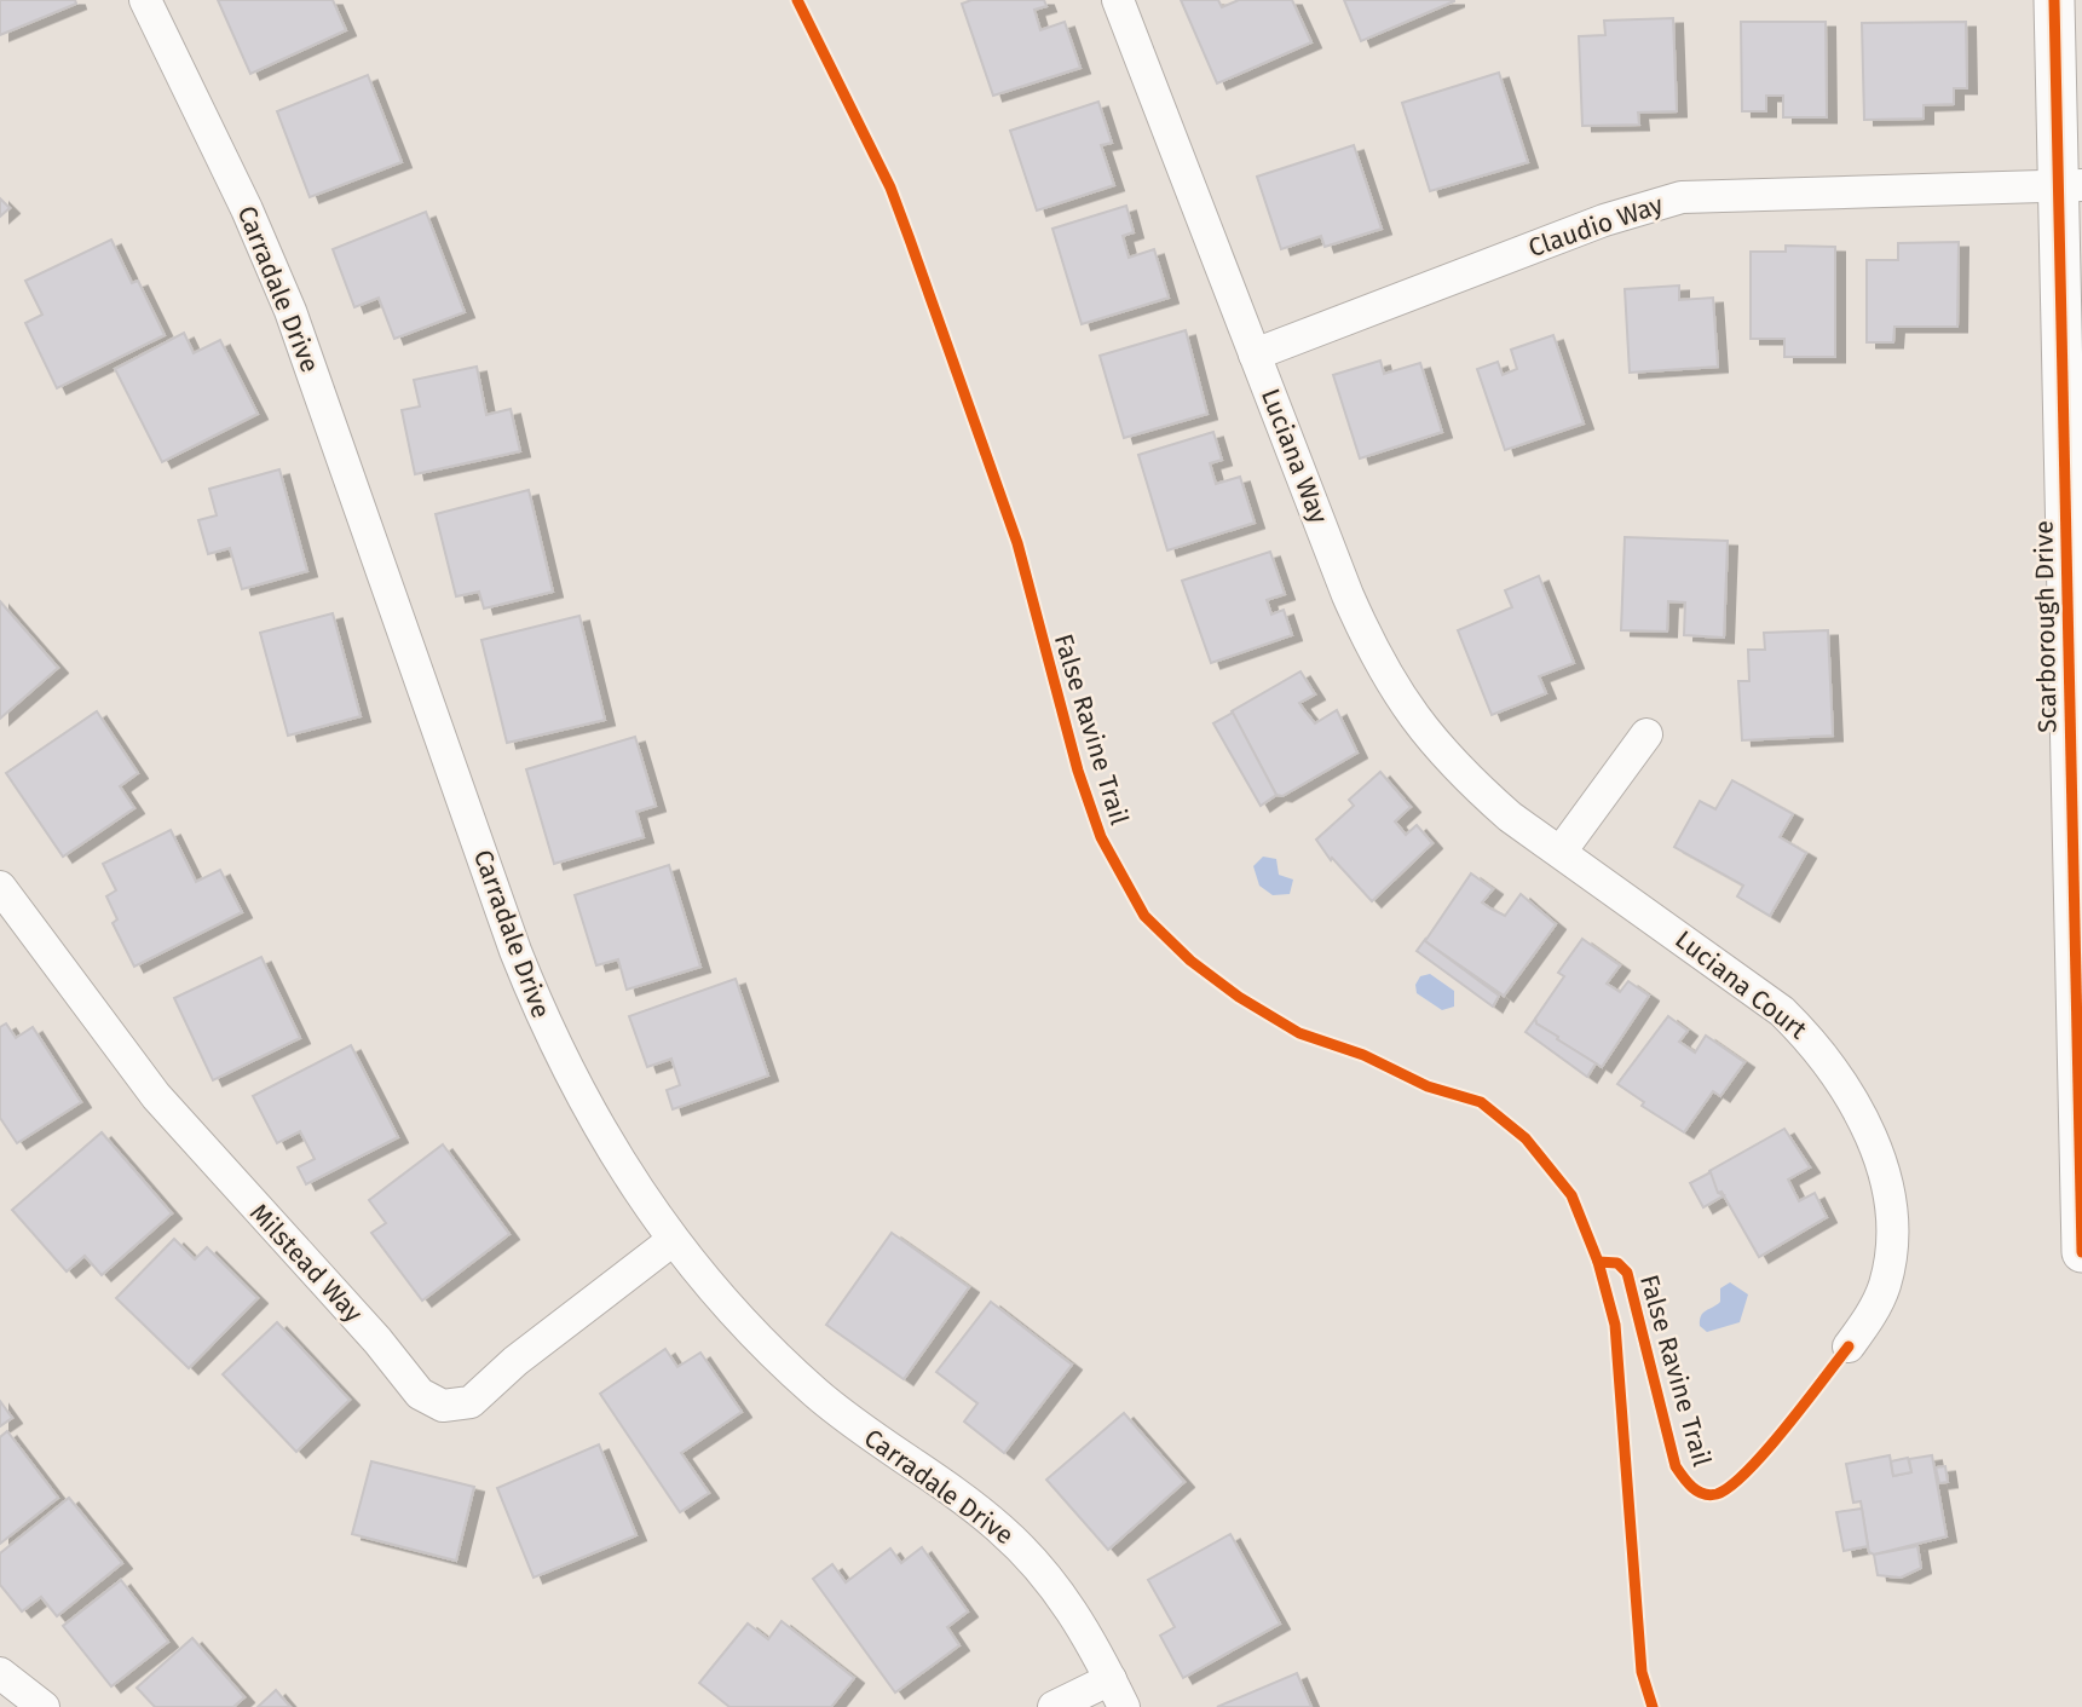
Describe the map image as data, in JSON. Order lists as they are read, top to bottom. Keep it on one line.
{"streets":{"street":["Claudio Way","Carradale Drive","Luciana Way","Scarborough Drive","Luciana Court","Milstead Way"],"cycle path":["False Ravine Trail"]},"crossings":[["Claudio Way","Luciana Way"],["Claudio Way","Scarborough Drive"],["Carradale Drive","Milstead Way"],["Luciana Way","Luciana Court"]]}
